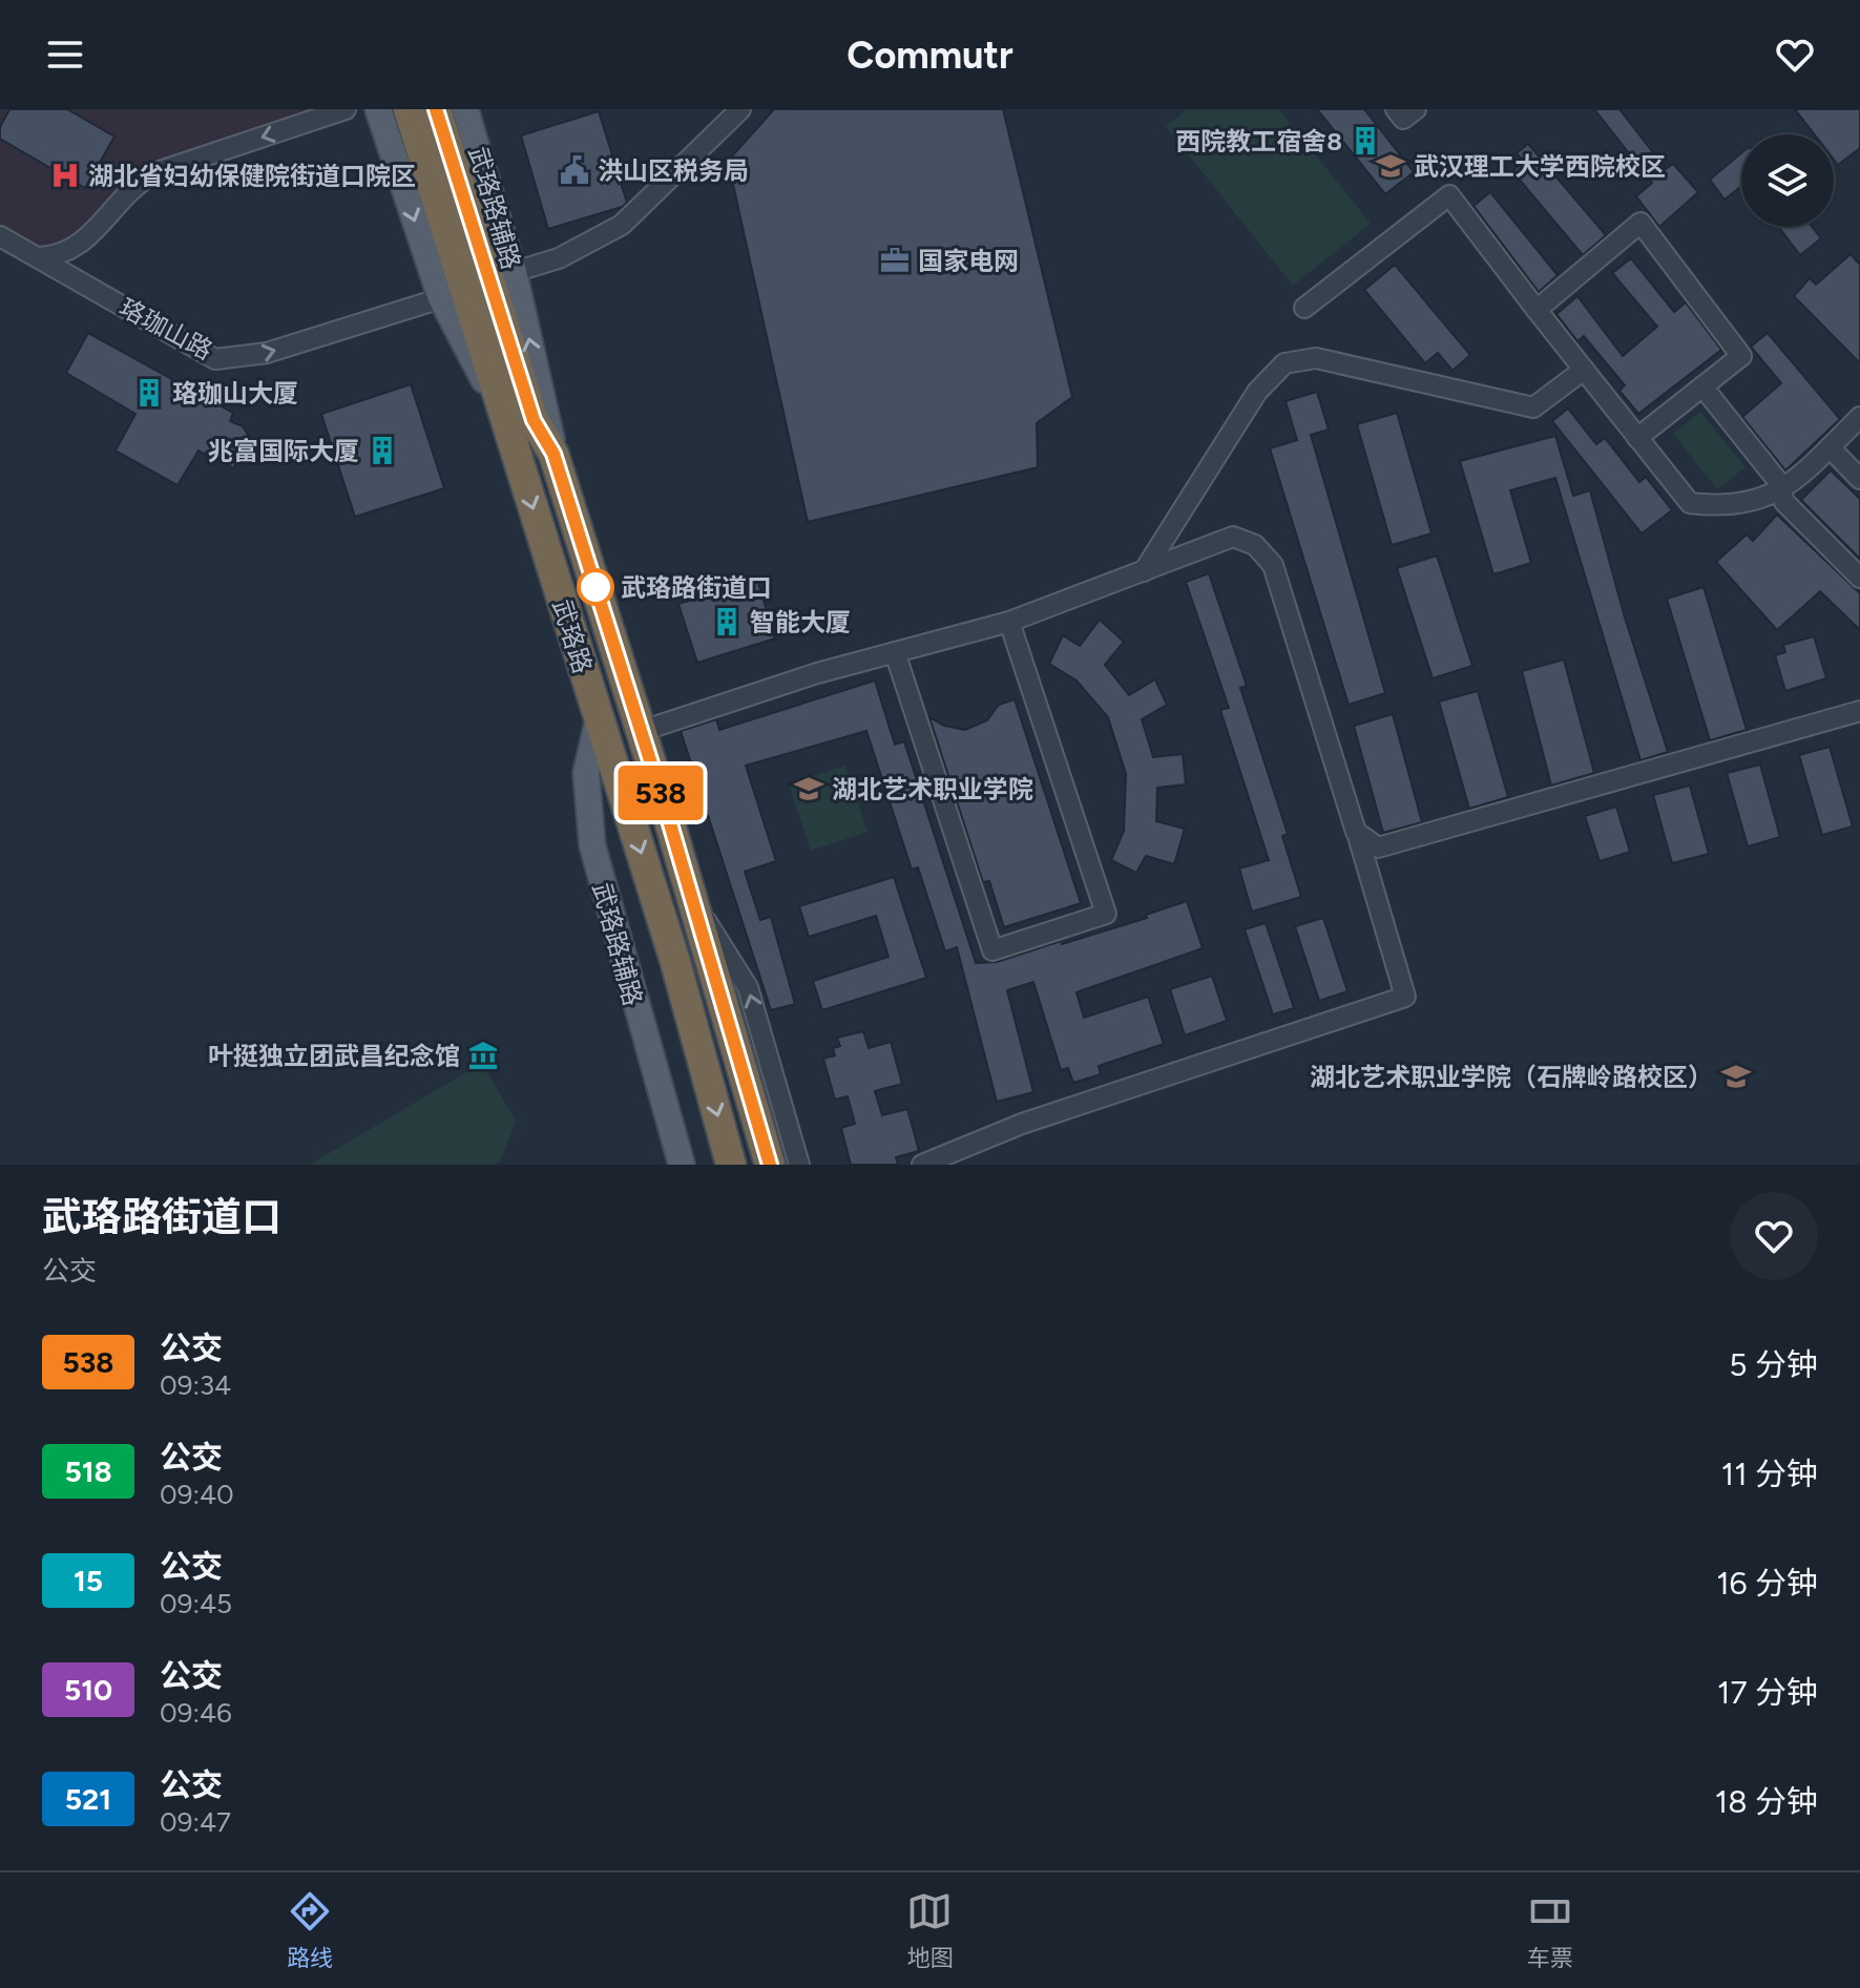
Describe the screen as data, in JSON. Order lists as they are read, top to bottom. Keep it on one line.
{"streets":{"highway":["武珞路"],"main road":["武珞路辅路"],"street":["珞珈山路"]},"crossings":[["武珞路辅路","武珞路"]],"one_way":["珞珈山路"],"places":{"building":["西院教工宿舍8","珞珈山大厦","兆富国际大厦","智能大厦"],"school or university":["武汉理工大学西院校区","湖北艺术职业学院","湖北艺术职业学院（石牌岭路校区）"],"public building":["洪山区税务局"],"hospital":["湖北省妇幼保健院街道口院区"],"office":["国家电网"],"other":["武珞路街道口"],"museum":["叶挺独立团武昌纪念馆"]},"lines":["bus line 538"],"page":{"header":"Commutr","on_map":"538","heading":["武珞路街道口","公交"],"list":[{"mark":"538","name":"公交","note":"09:34","value":"5 分钟"},{"mark":"518","name":"公交","note":"09:40","value":"11 分钟"},{"mark":"15","name":"公交","note":"09:45","value":"16 分钟"},{"mark":"510","name":"公交","note":"09:46","value":"17 分钟"},{"mark":"521","name":"公交","note":"09:47","value":"18 分钟"}],"tabs":["路线","地图","车票"]}}
